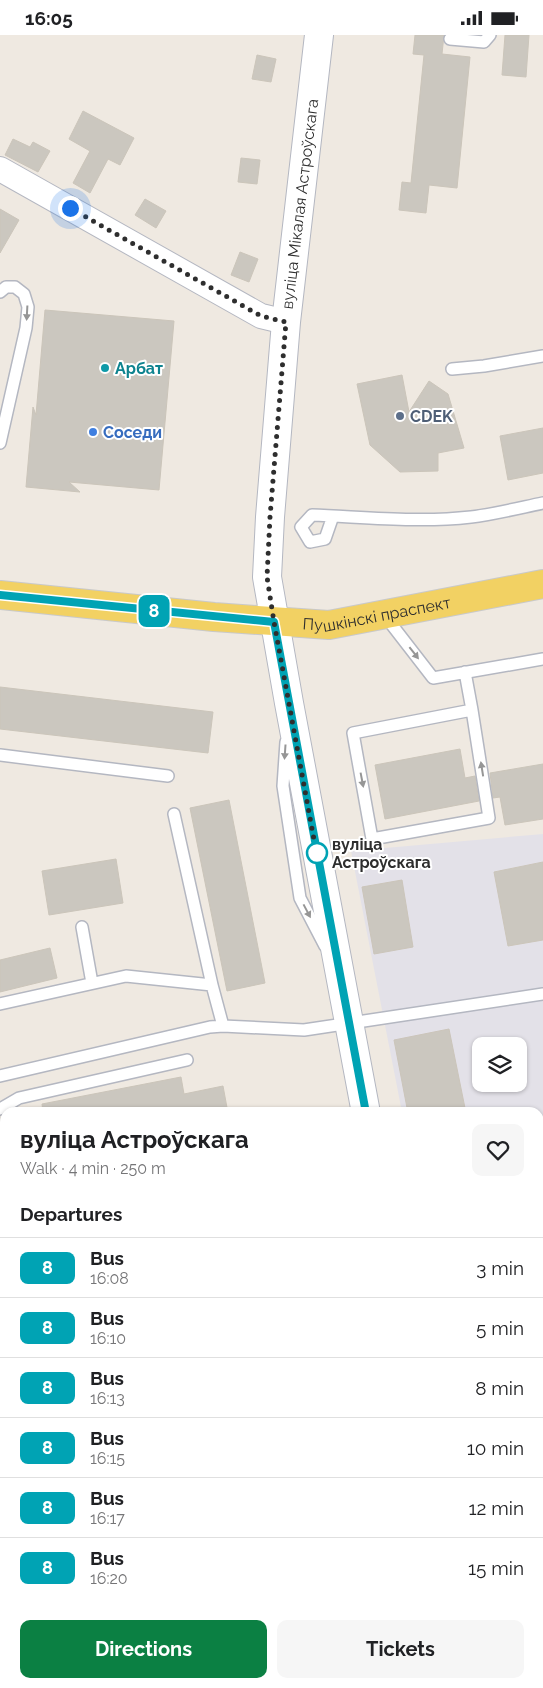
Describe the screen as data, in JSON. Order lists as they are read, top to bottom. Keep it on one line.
{"streets":{"main road":["вуліца Мікалая Астроўскага","Пушкінскі праспект"]},"crossings":[["вуліца Мікалая Астроўскага","Пушкінскі праспект"]],"places":["Арбат","CDEK","Соседи","вуліца Астроўскага"],"lines":["bus line 8"],"page":{"status":"16:05","on_map":"8","heading":[["вуліца Астроўскага","Walk · 4 min · 250 m"],"Departures"],"list":[{"mark":"8","name":"Bus","note":"16:08","value":"3 min"},{"mark":"8","name":"Bus","note":"16:10","value":"5 min"},{"mark":"8","name":"Bus","note":"16:13","value":"8 min"},{"mark":"8","name":"Bus","note":"16:15","value":"10 min"},{"mark":"8","name":"Bus","note":"16:17","value":"12 min"},{"mark":"8","name":"Bus","note":"16:20","value":"15 min"}],"buttons":["Directions","Tickets"]}}
